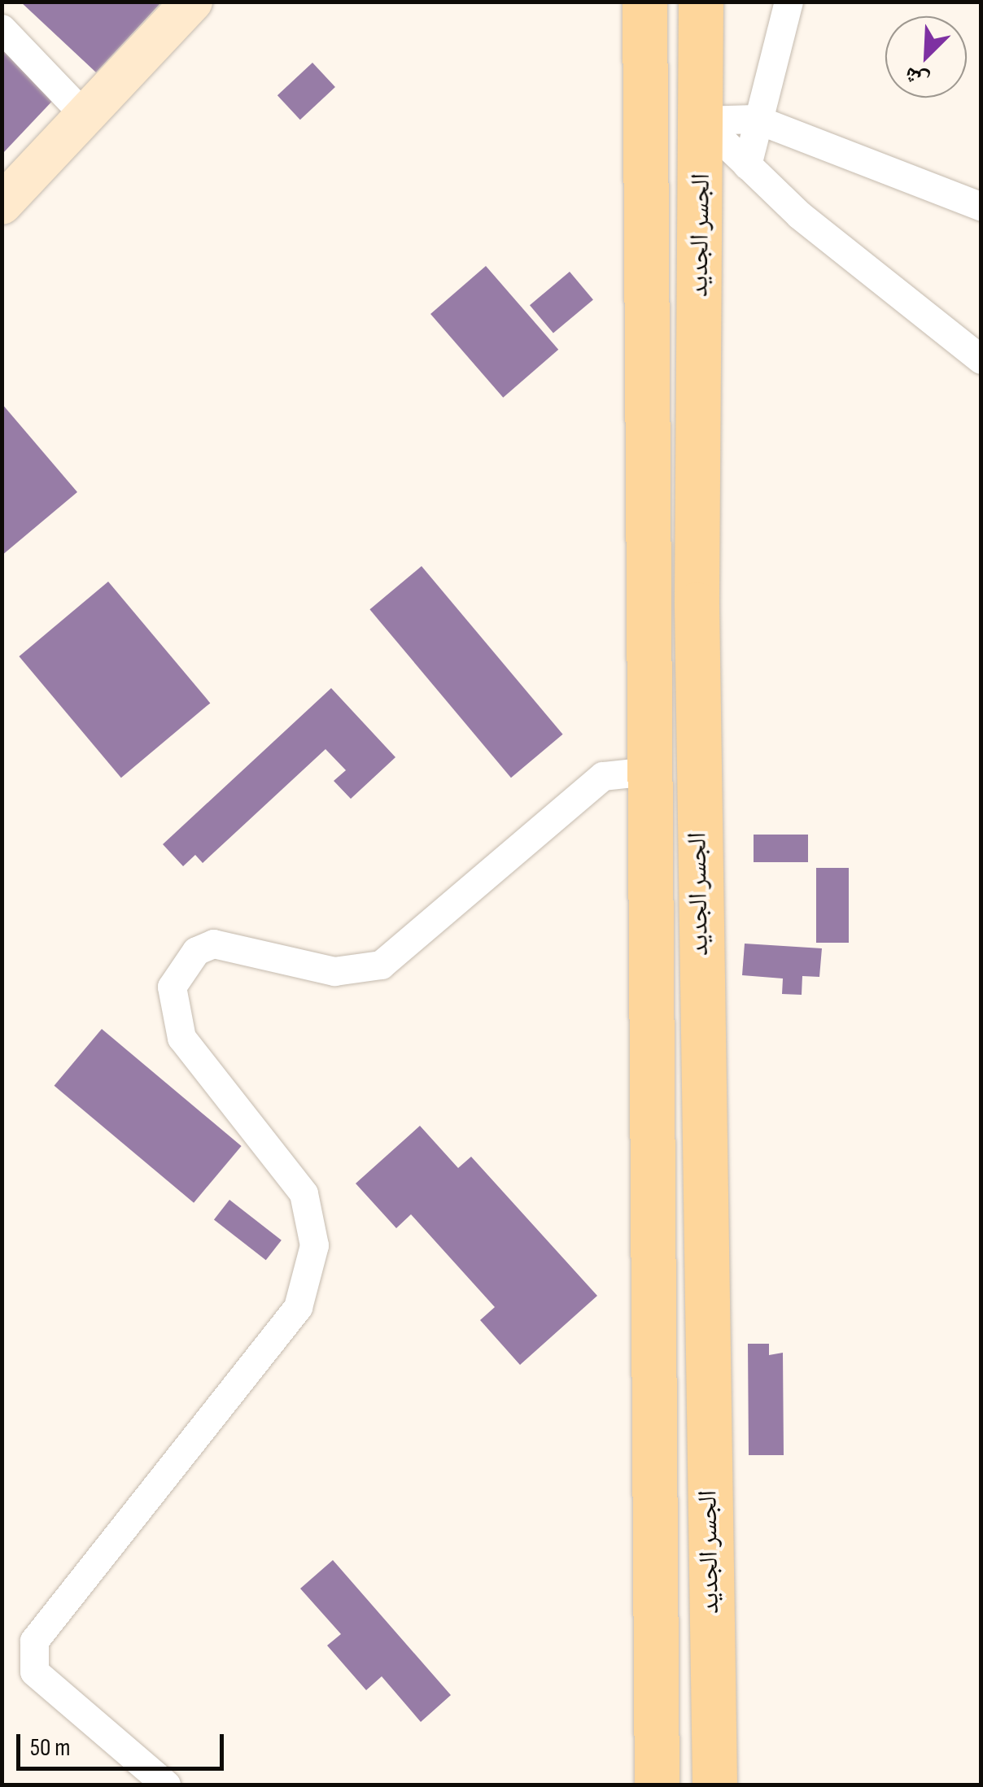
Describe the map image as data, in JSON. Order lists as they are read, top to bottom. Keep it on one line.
{"streets":{"main road":["الجسر الجديد"]},"scale_bar":"50 m","north":"bottom left"}
